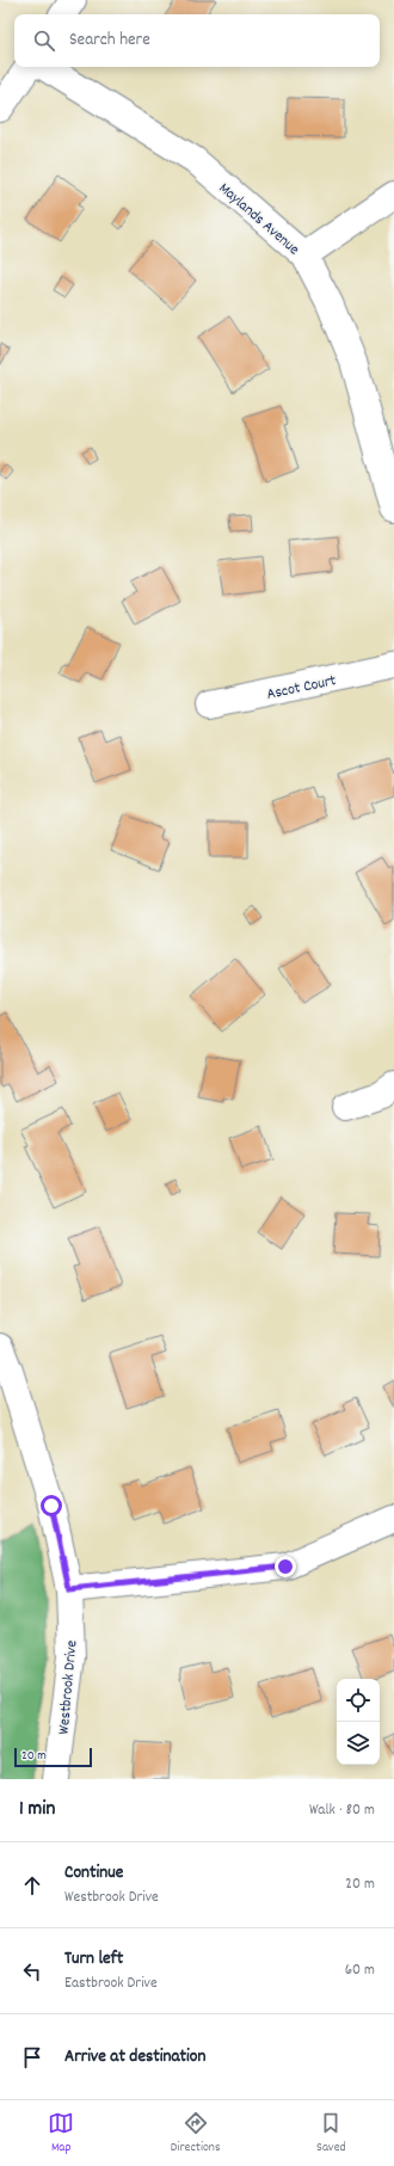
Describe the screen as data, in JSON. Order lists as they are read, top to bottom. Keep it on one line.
{"streets":{"street":["Maylands Avenue","Ascot Court","Westbrook Drive"]},"scale_bar":"20 m","page":{"search":"Search here","scale":"20 m","heading":["1 min","Walk · 80 m"],"list":[["Continue","Westbrook Drive","20 m"],["Turn left","Eastbrook Drive","60 m"],"Arrive at destination"],"nav":["Map","Directions","Saved"]}}
